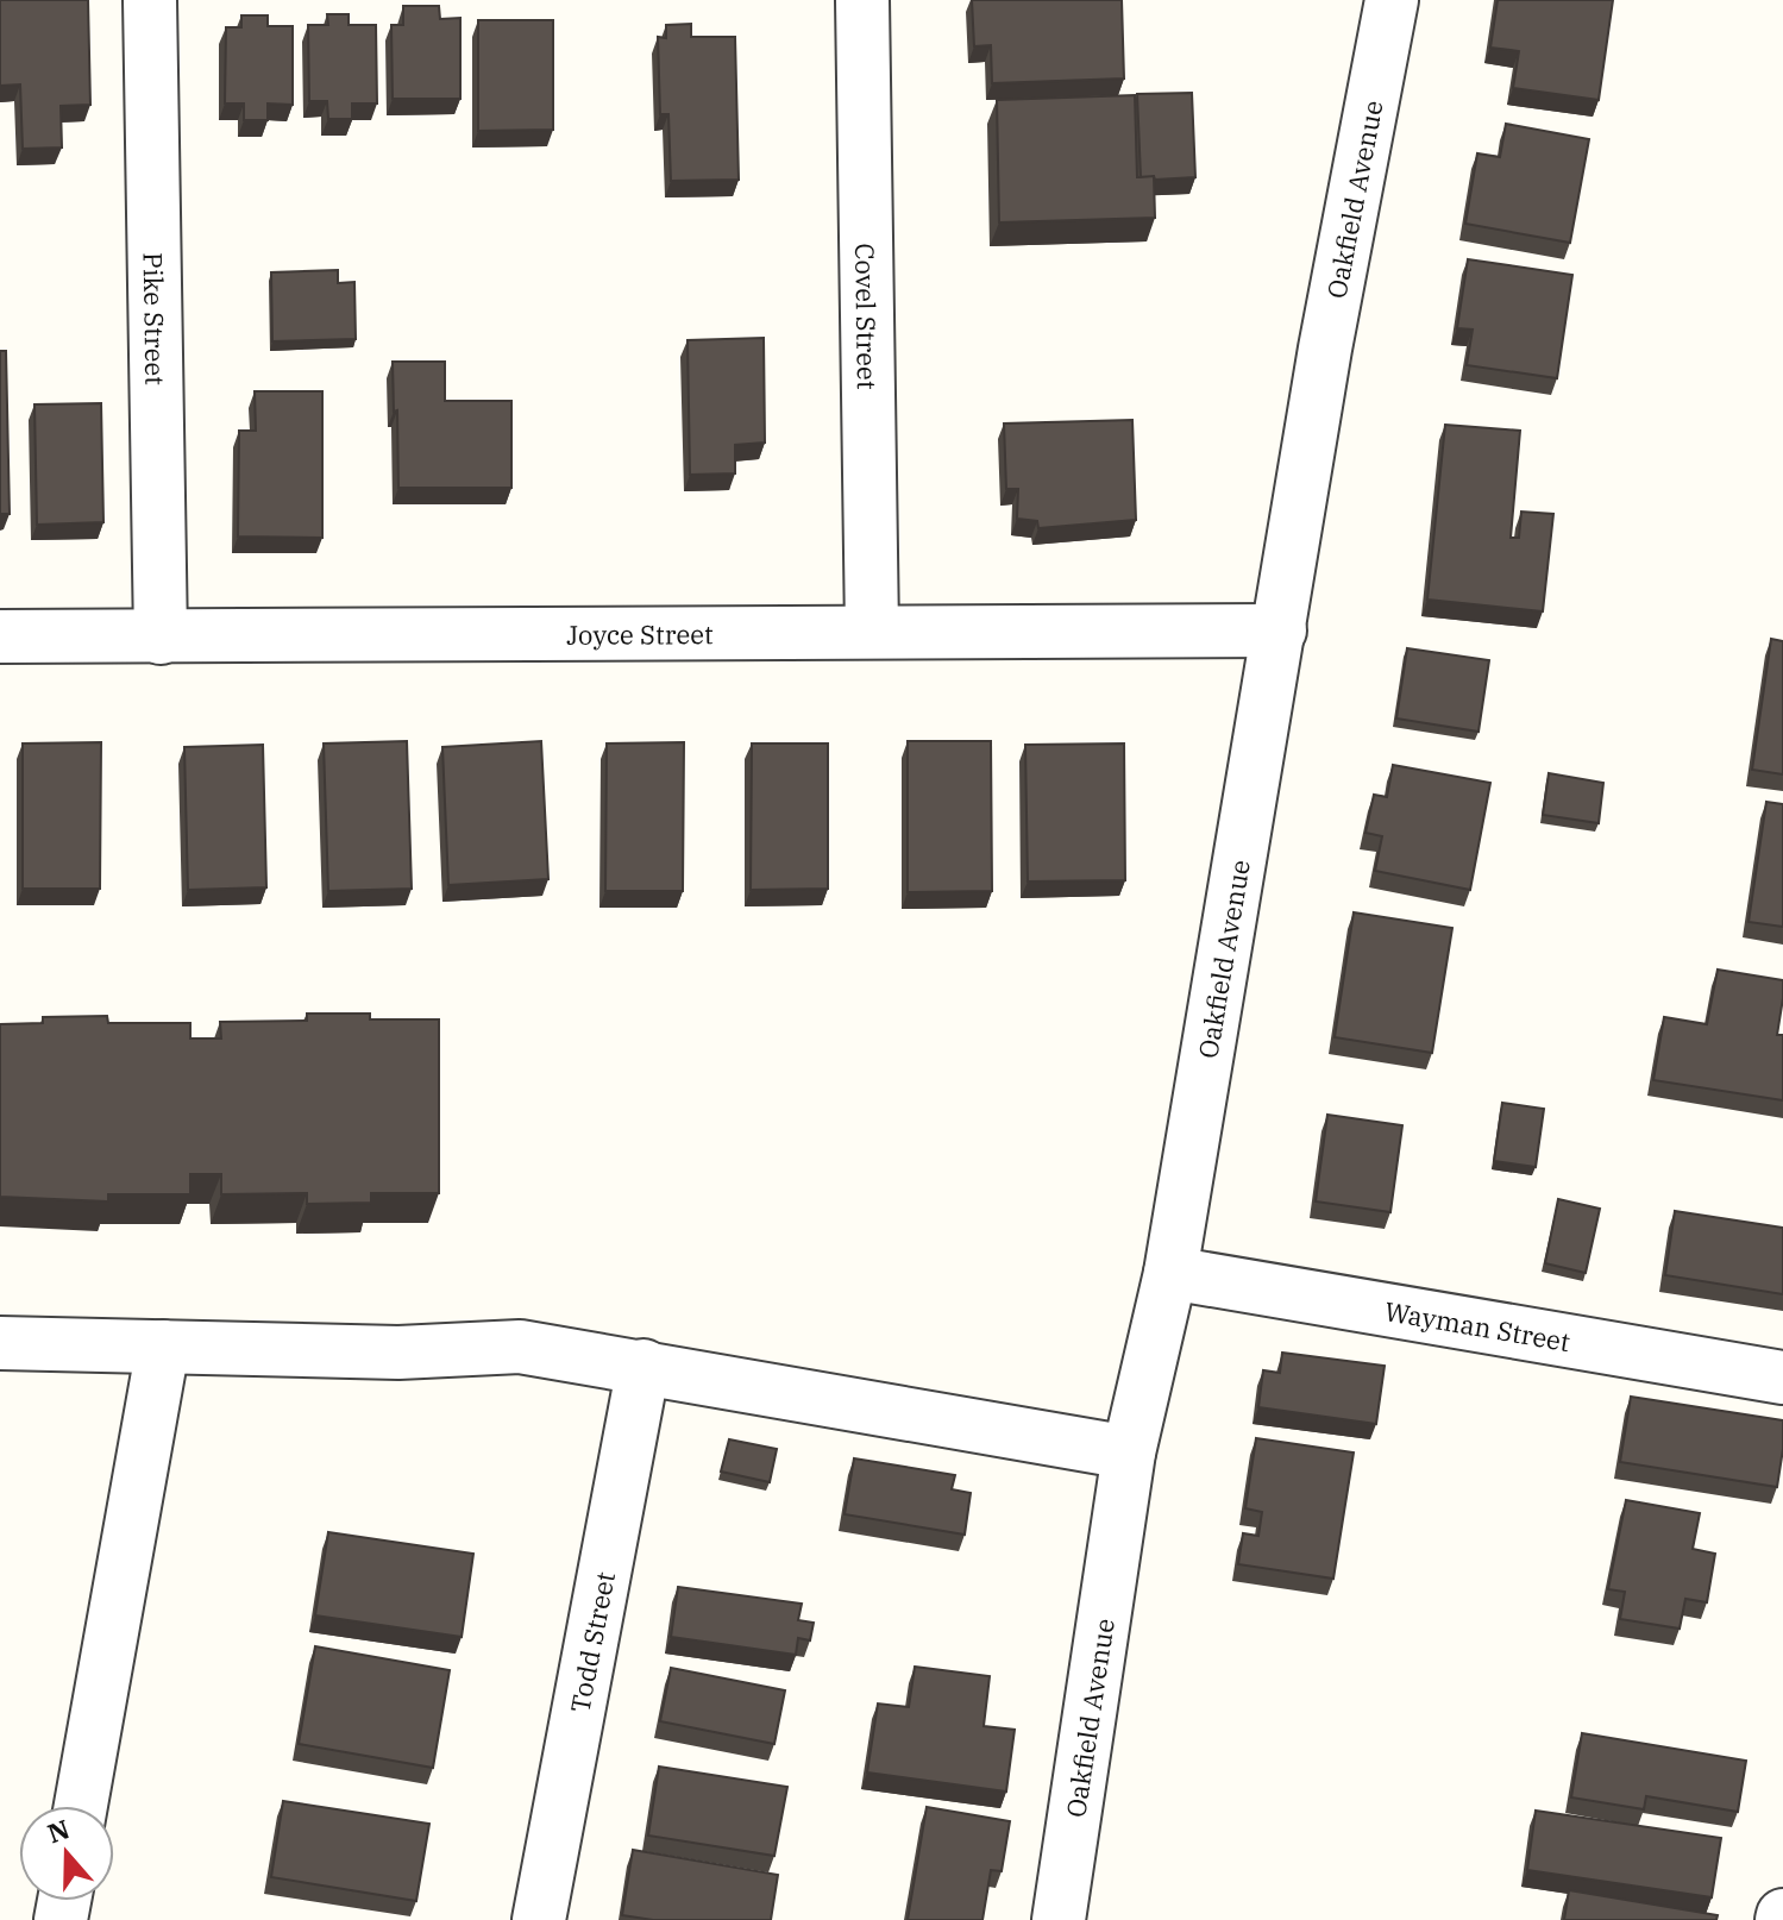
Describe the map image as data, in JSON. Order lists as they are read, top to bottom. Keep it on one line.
{"streets":{"street":["Oakfield Avenue","Covel Street","Pike Street","Joyce Street","Wayman Street","Todd Street"]},"crossings":[["Oakfield Avenue","Joyce Street"],["Oakfield Avenue","Wayman Street"],["Covel Street","Joyce Street"],["Pike Street","Joyce Street"]],"north":"top"}
